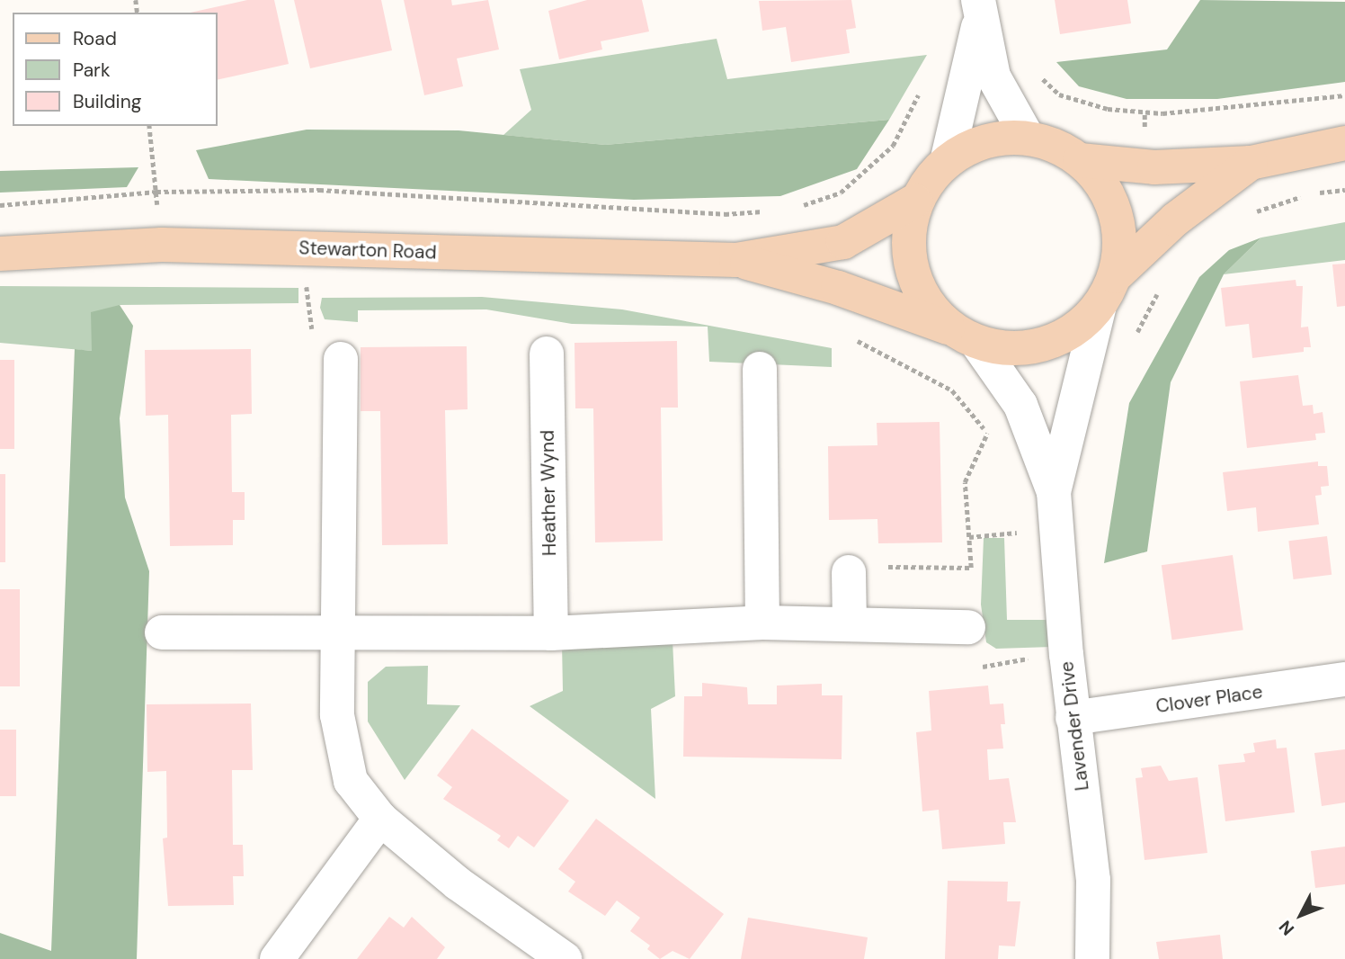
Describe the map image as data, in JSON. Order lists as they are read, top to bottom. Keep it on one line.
{"streets":{"main road":["Stewarton Road"],"street":["Heather Wynd","Clover Place","Lavender Drive"]},"crossings":[["Stewarton Road","Lavender Drive"],["Clover Place","Lavender Drive"]],"legend":["Road","Park","Building"],"north":"bottom left"}
